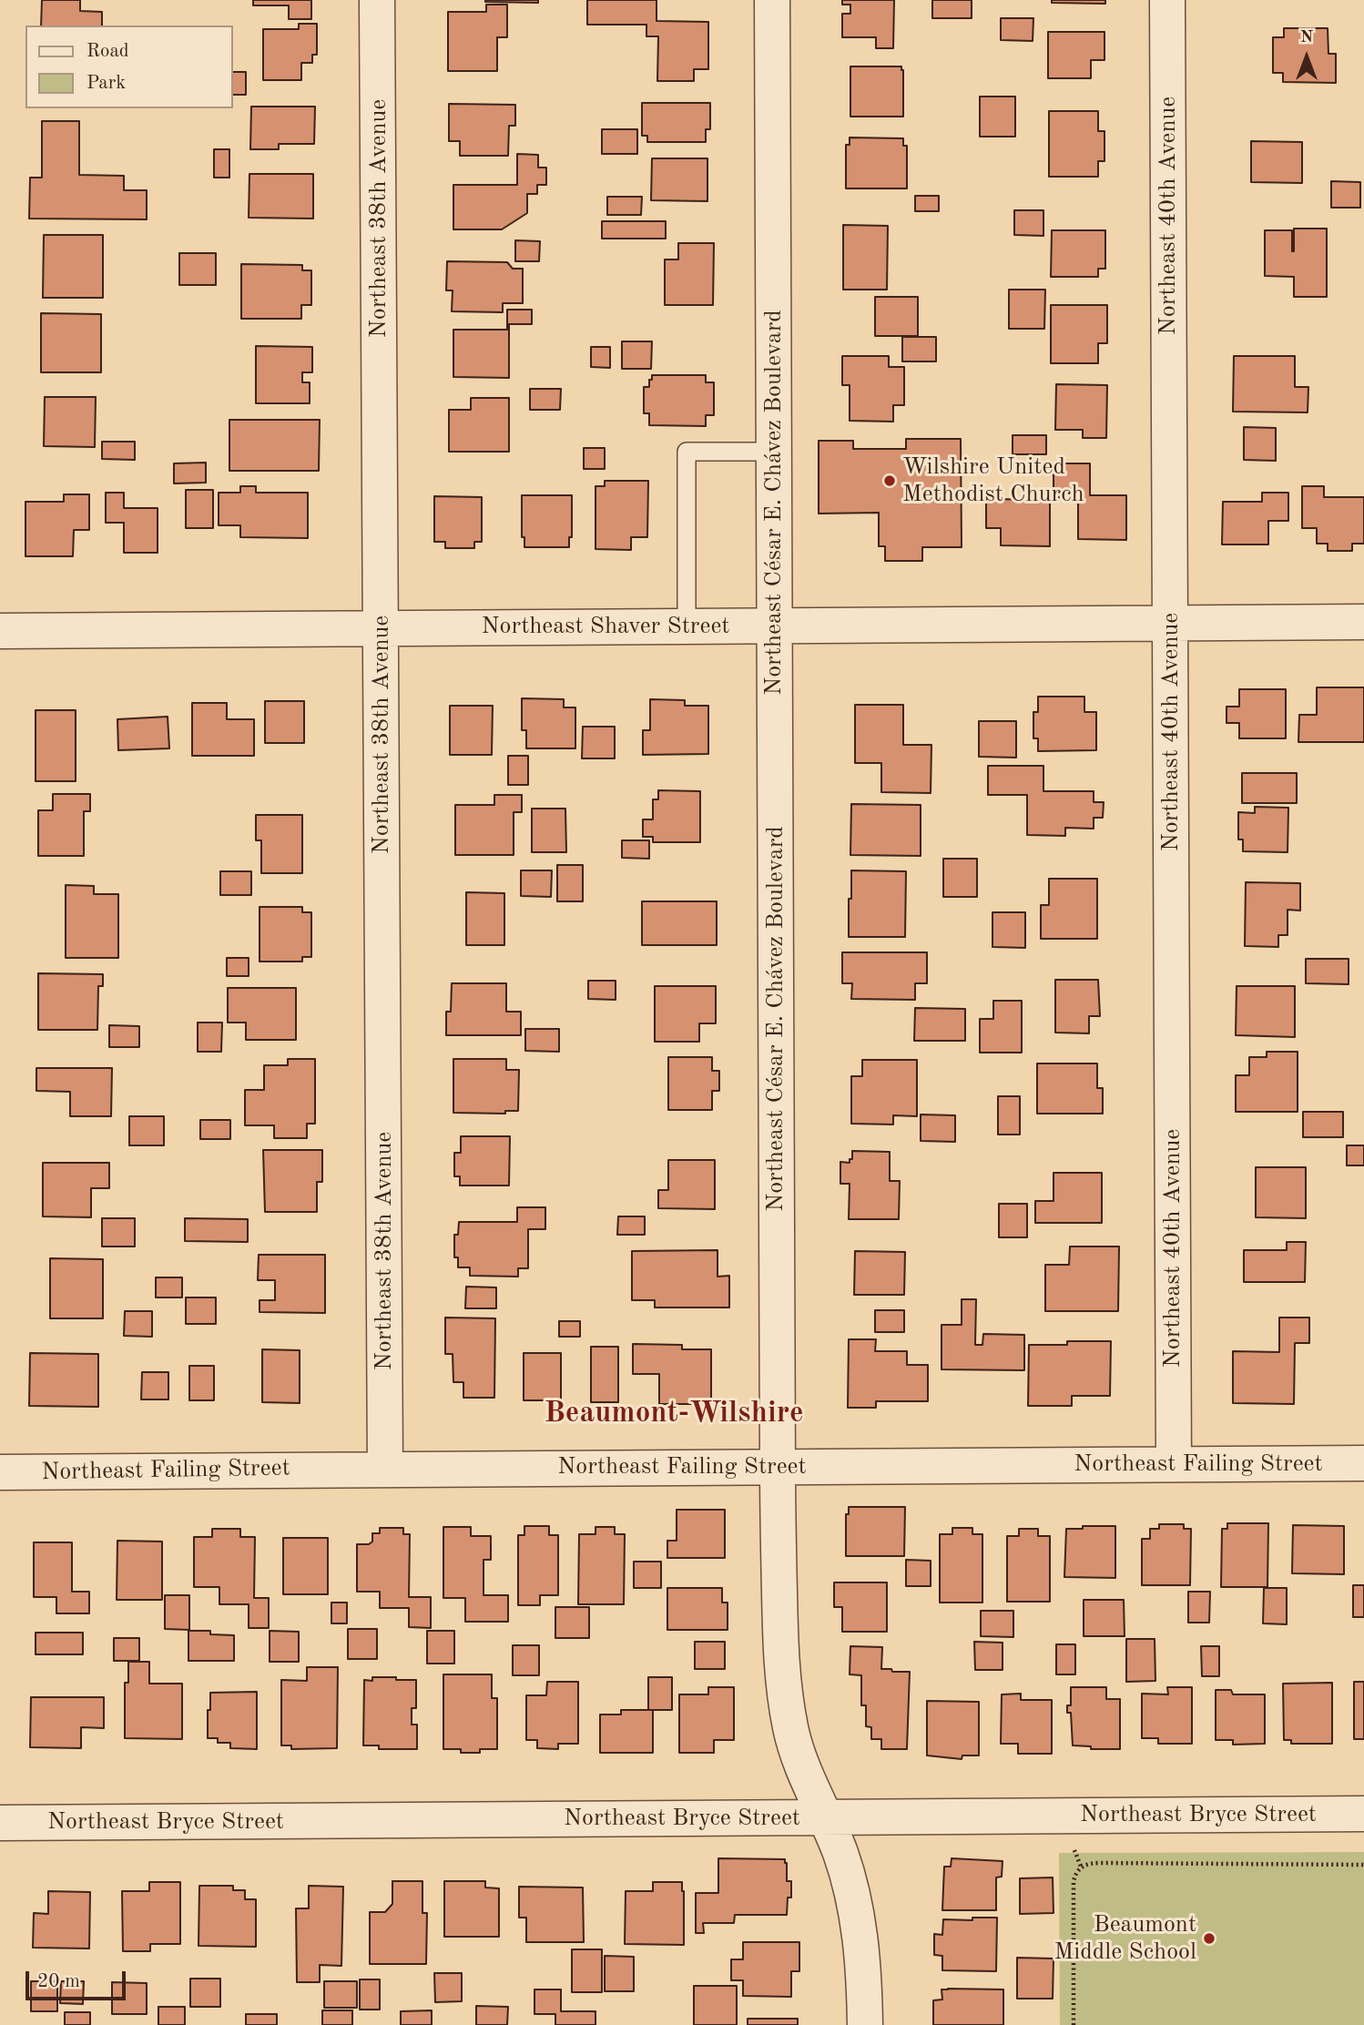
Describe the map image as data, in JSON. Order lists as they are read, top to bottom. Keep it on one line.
{"streets":{"street":["Northeast 40th Avenue","Northeast 38th Avenue","Northeast César E. Chávez Boulevard","Northeast Shaver Street","Northeast Failing Street","Northeast Bryce Street"]},"crossings":[["Northeast 40th Avenue","Northeast Shaver Street"],["Northeast 40th Avenue","Northeast Failing Street"],["Northeast 38th Avenue","Northeast Shaver Street"],["Northeast 38th Avenue","Northeast Failing Street"],["Northeast César E. Chávez Boulevard","Northeast Shaver Street"],["Northeast César E. Chávez Boulevard","Northeast Failing Street"],["Northeast César E. Chávez Boulevard","Northeast Bryce Street"]],"districts":["Beaumont-Wilshire"],"places":["Wilshire United Methodist Church","Beaumont Middle School"],"legend":["Road","Park"],"scale_bar":"20 m","north":"top"}
